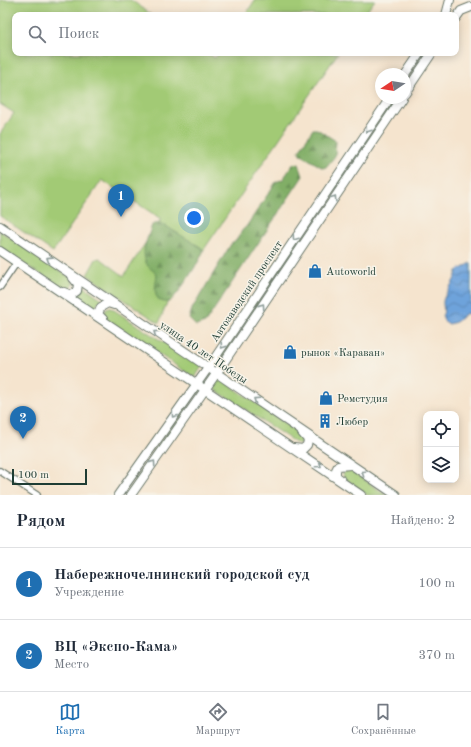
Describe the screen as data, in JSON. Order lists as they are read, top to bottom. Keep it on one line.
{"streets":{"street":["Автозаводский проспект","улица 40 лет Победы"]},"crossings":[["Автозаводский проспект","улица 40 лет Победы"]],"places":{"shop":["Autoworld","рынок «Караван»","Ремстудия"],"building":["Любер"]},"scale_bar":"100 m","north":"left","page":{"search":"Поиск","pins":["1","2"],"scale":"100 m","heading":["Рядом","Найдено: 2"],"list":[{"mark":"1","name":"Набережночелнинский городской суд","note":"Учреждение","value":"100 m"},{"mark":"2","name":"ВЦ «Экспо-Кама»","note":"Место","value":"370 m"}],"nav":["Карта","Маршрут","Сохранённые"]}}
